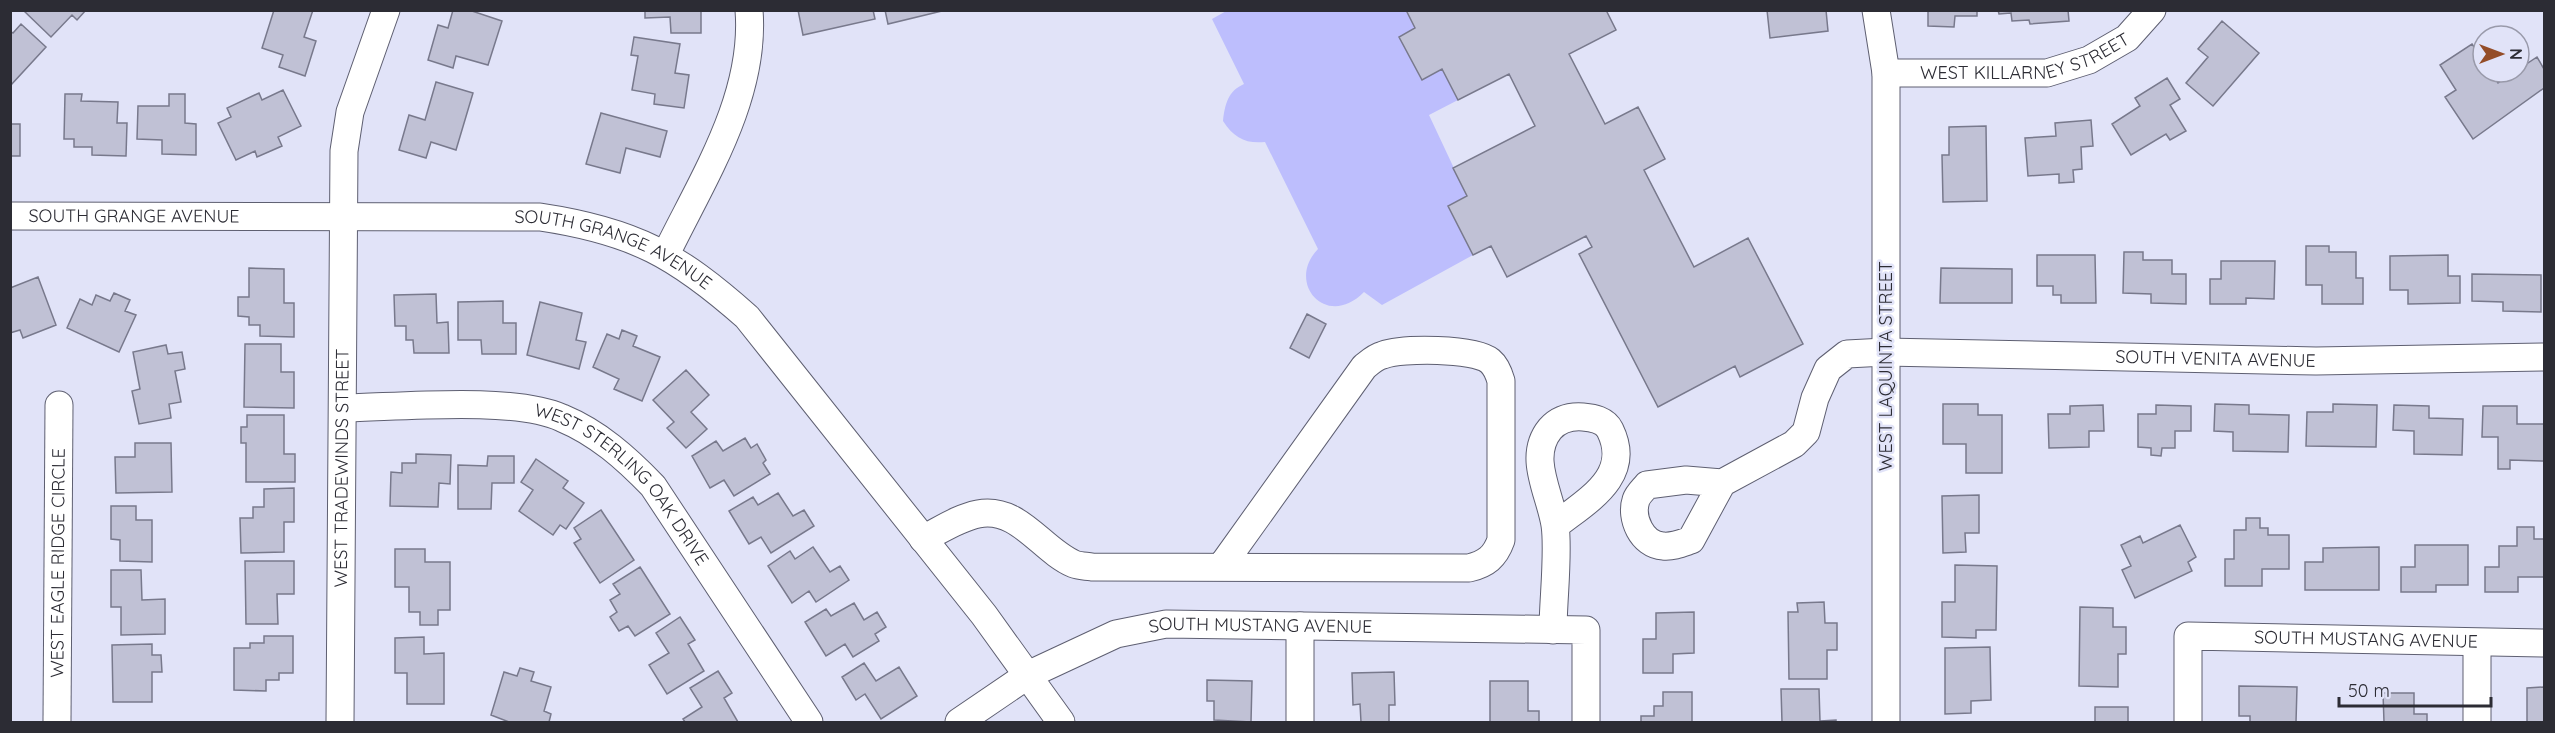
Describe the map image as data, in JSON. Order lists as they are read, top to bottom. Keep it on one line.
{"streets":{"street":["WEST KILLARNEY STREET","SOUTH GRANGE AVENUE","SOUTH VENITA AVENUE","WEST LAQUINTA STREET","WEST TRADEWINDS STREET","WEST STERLING OAK DRIVE","WEST EAGLE RIDGE CIRCLE","SOUTH MUSTANG AVENUE"]},"crossings":[["WEST KILLARNEY STREET","WEST LAQUINTA STREET"],["SOUTH GRANGE AVENUE","WEST TRADEWINDS STREET"],["SOUTH GRANGE AVENUE","SOUTH MUSTANG AVENUE"],["SOUTH VENITA AVENUE","WEST LAQUINTA STREET"],["WEST TRADEWINDS STREET","WEST STERLING OAK DRIVE"]],"scale_bar":"50 m","north":"right"}
